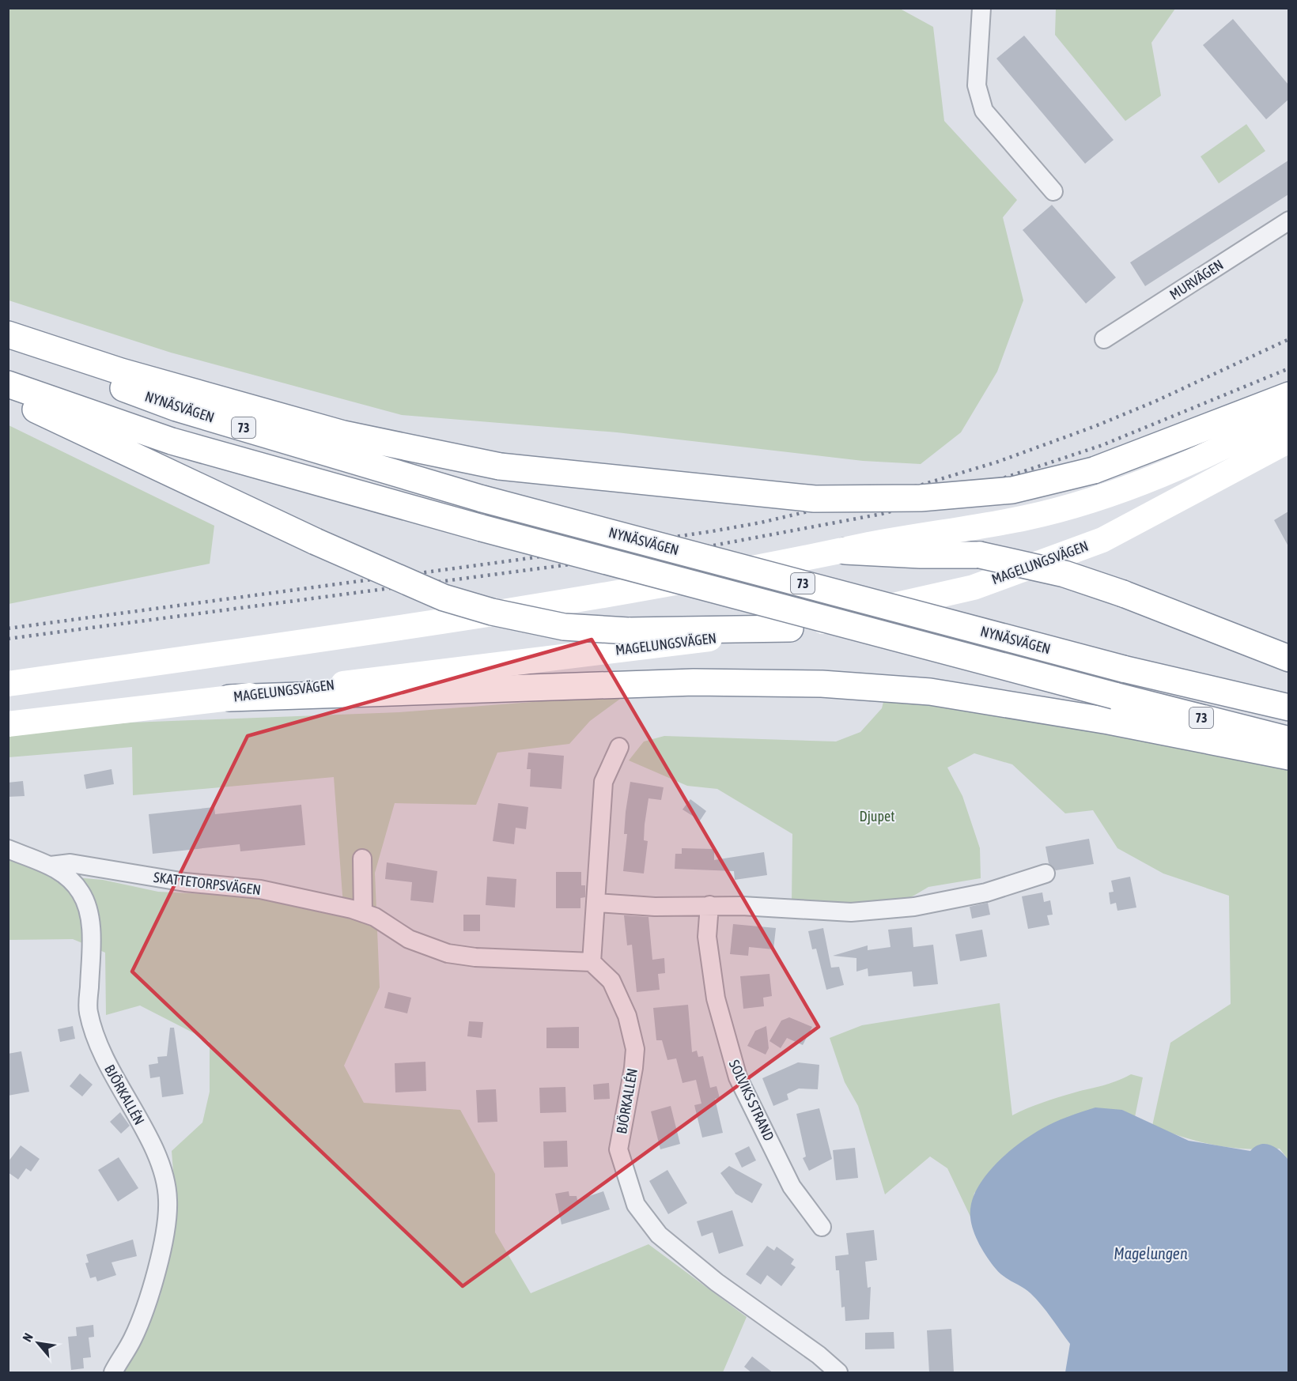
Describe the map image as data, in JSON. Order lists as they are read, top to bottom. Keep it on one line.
{"streets":{"highway":["NYNÄSVÄGEN","73"],"street":["MURVÄGEN","MAGELUNGSVÄGEN","SKATTETORPSVÄGEN","BJÖRKALLÉN","SOLVIKS STRAND"]},"crossings":[["SKATTETORPSVÄGEN","BJÖRKALLÉN"]],"water":["Magelungen"],"parks":["Djupet"],"north":"top left"}
